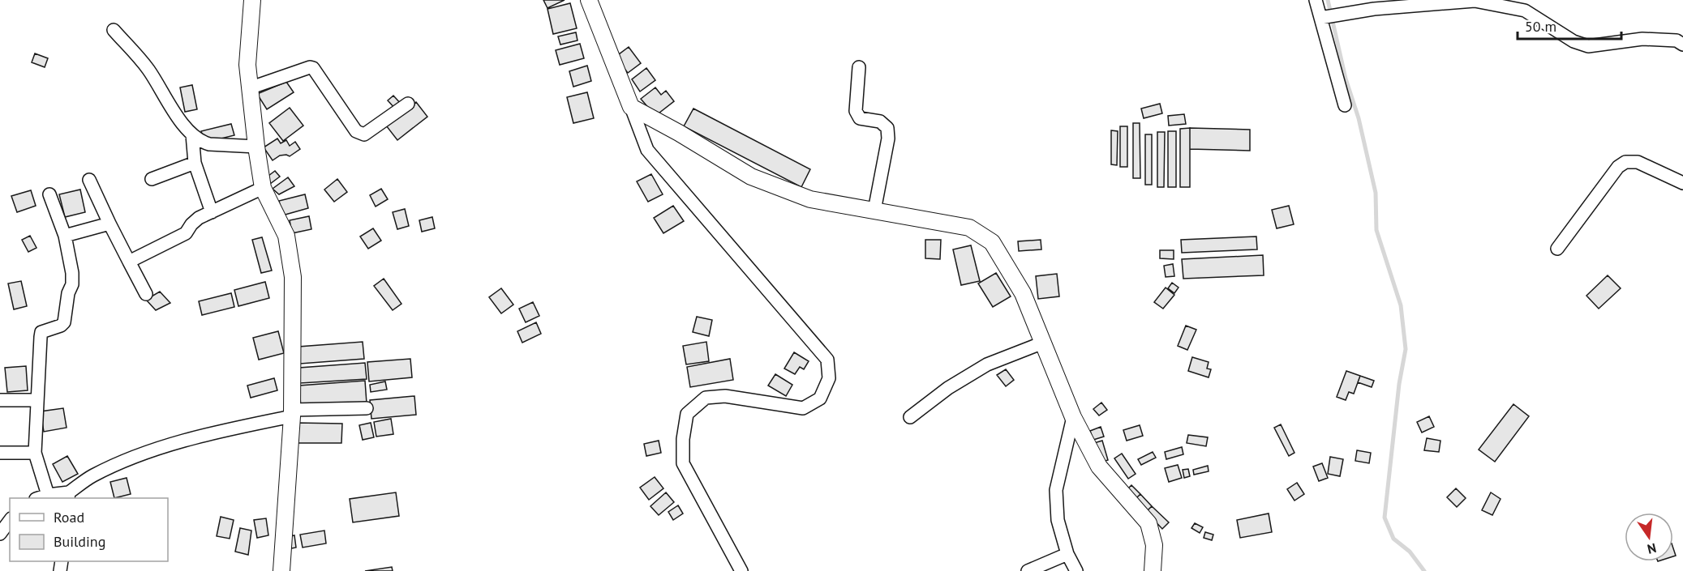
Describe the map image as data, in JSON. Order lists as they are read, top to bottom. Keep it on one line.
{"legend":["Road","Building"],"scale_bar":"50 m","north":"bottom"}
